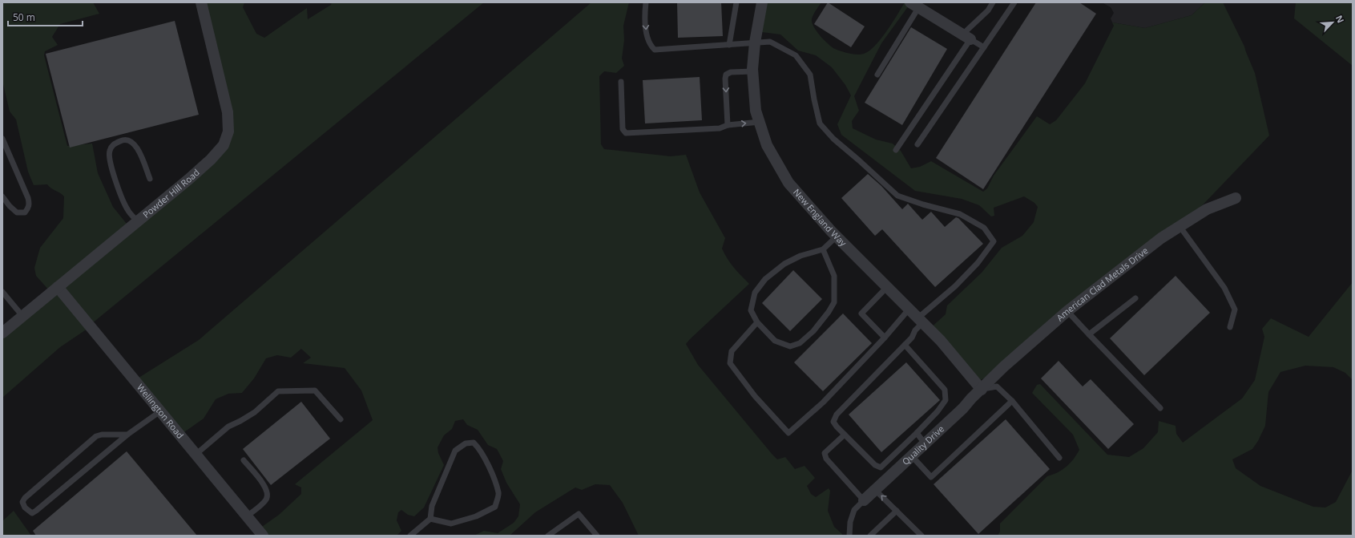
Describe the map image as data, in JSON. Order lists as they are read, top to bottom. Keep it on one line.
{"streets":{"street":["Powder Hill Road","New England Way","American Clad Metals Drive","Wellington Road","Quality Drive"]},"crossings":[["Powder Hill Road","Wellington Road"],["New England Way","American Clad Metals Drive"],["New England Way","Quality Drive"],["American Clad Metals Drive","Quality Drive"]],"scale_bar":"50 m","north":"top right"}
